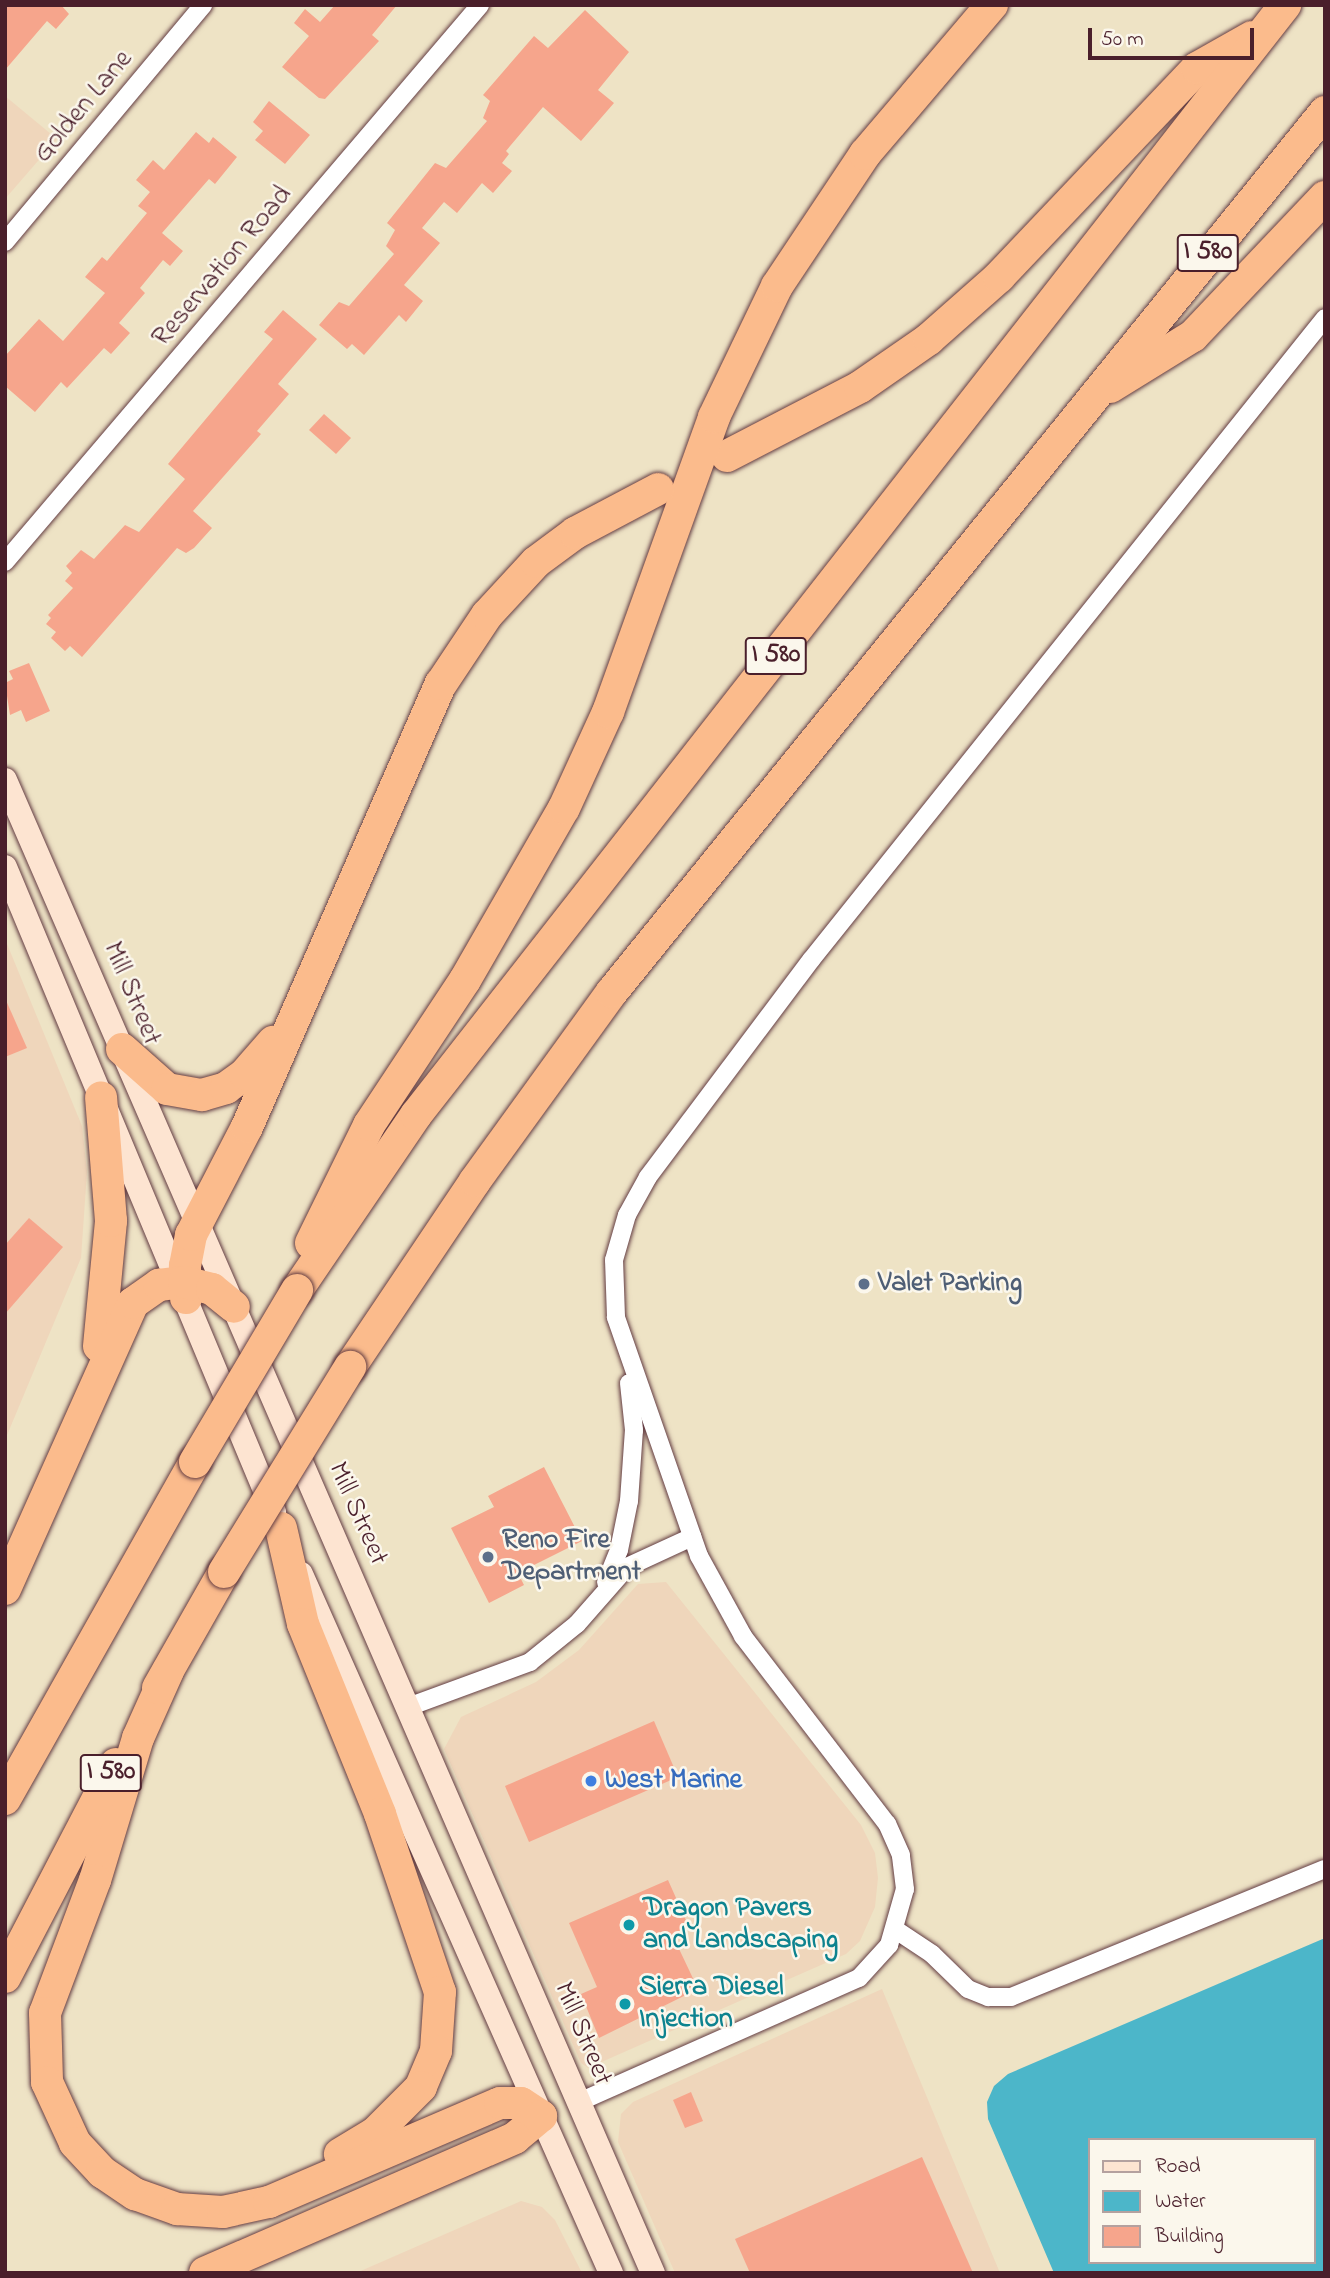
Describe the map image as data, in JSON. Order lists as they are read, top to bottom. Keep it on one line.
{"streets":{"highway":["I 580"],"main road":["Mill Street"],"street":["Golden Lane","Reservation Road"]},"places":["Valet Parking","Reno Fire Department","West Marine","Dragon Pavers and Landscaping","Sierra Diesel Injection"],"legend":["Road","Water","Building"],"scale_bar":"50 m"}
